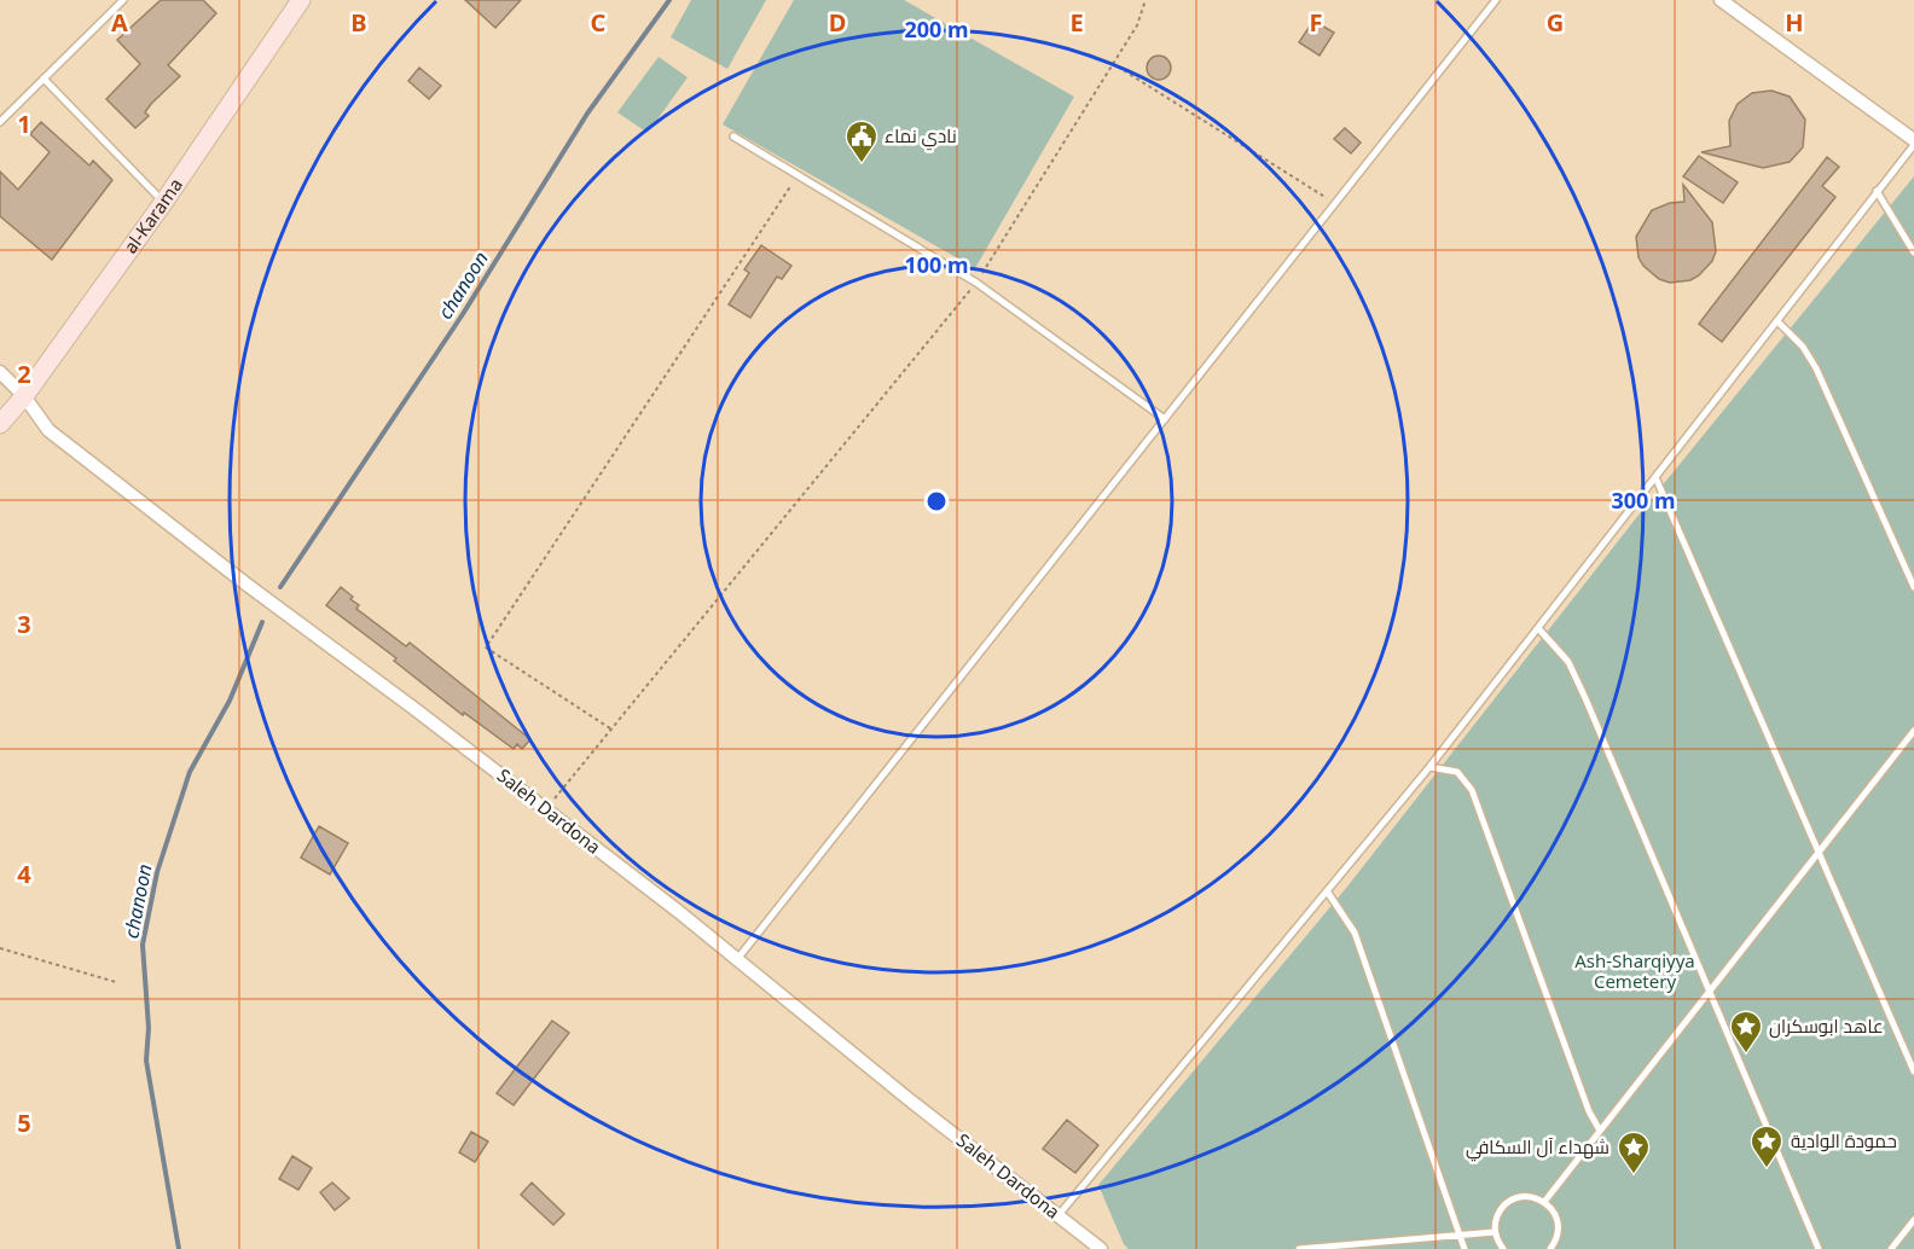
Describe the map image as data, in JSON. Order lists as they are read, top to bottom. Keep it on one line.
{"streets":{"main road":["al-Karama"],"street":["Saleh Dardona"]},"crossings":[["al-Karama","Saleh Dardona"]],"water":["chanoon"],"parks":["Ash-Sharqiyya Cemetery"],"places":{"public building":["نادي نماء"],"place":["عاهد ابوسكران","حمودة الوادية","شهداء آل السكافي"]},"grid":{"columns":["A","B","C","D","E","F","G","H"],"rows":["1","2","3","4","5"]},"rings":["200 m","100 m","300 m"]}
